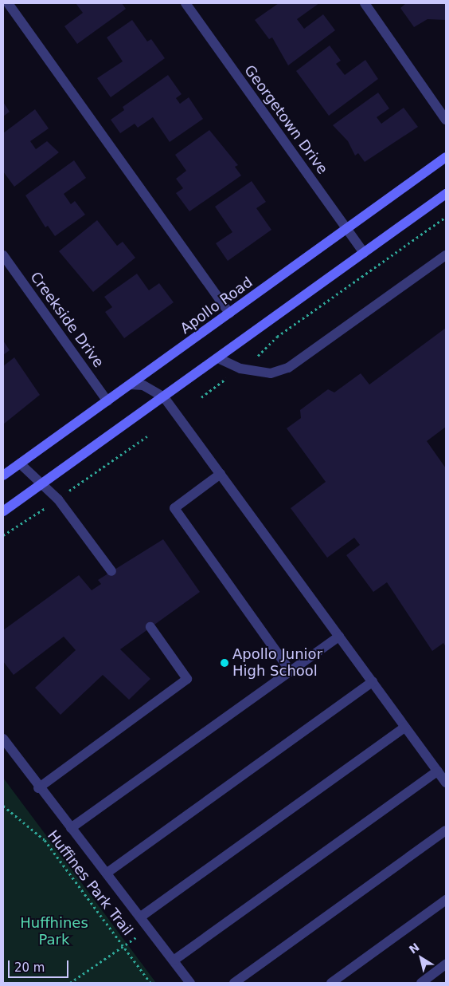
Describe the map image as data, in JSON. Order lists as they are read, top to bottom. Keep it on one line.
{"streets":{"street":["Georgetown Drive","Apollo Road","Creekside Drive"],"path":["Huffines Park Trail"]},"crossings":[["Georgetown Drive","Apollo Road"],["Apollo Road","Creekside Drive"]],"parks":["Huffhines Park"],"places":["Apollo Junior High School"],"scale_bar":"20 m","north":"top left"}
